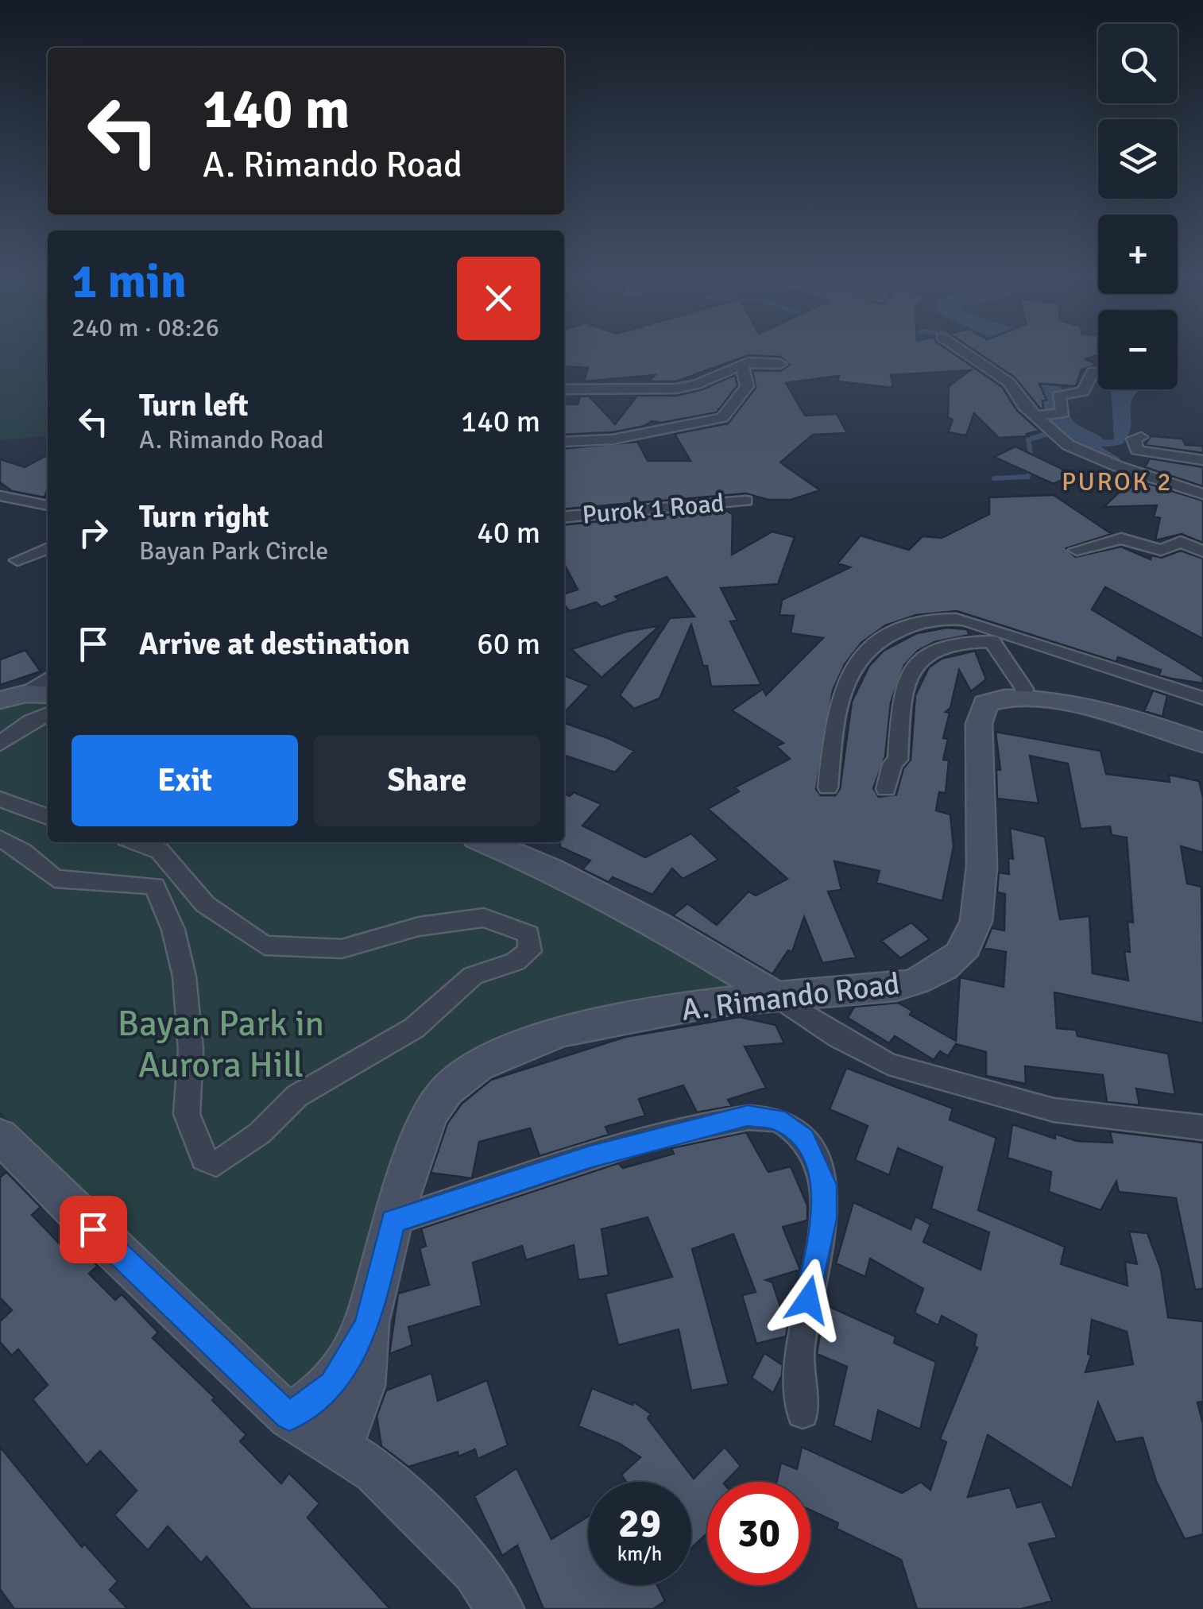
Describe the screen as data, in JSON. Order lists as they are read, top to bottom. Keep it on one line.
{"streets":{"main road":["A. Rimando Road"],"street":["Purok 1 Road"]},"districts":["PUROK 2"],"parks":["Bayan Park in Aurora Hill"],"page":{"map_buttons":["+","−"],"turn":["140 m","A. Rimando Road"],"heading":["1 min","240 m · 08:26"],"list":[{"name":"Turn left","note":"A. Rimando Road","value":"140 m"},{"name":"Turn right","note":"Bayan Park Circle","value":"40 m"},{"name":"Arrive at destination","value":"60 m"}],"buttons":["Exit","Share"],"speed":"29 km/h","limit":"30"}}
